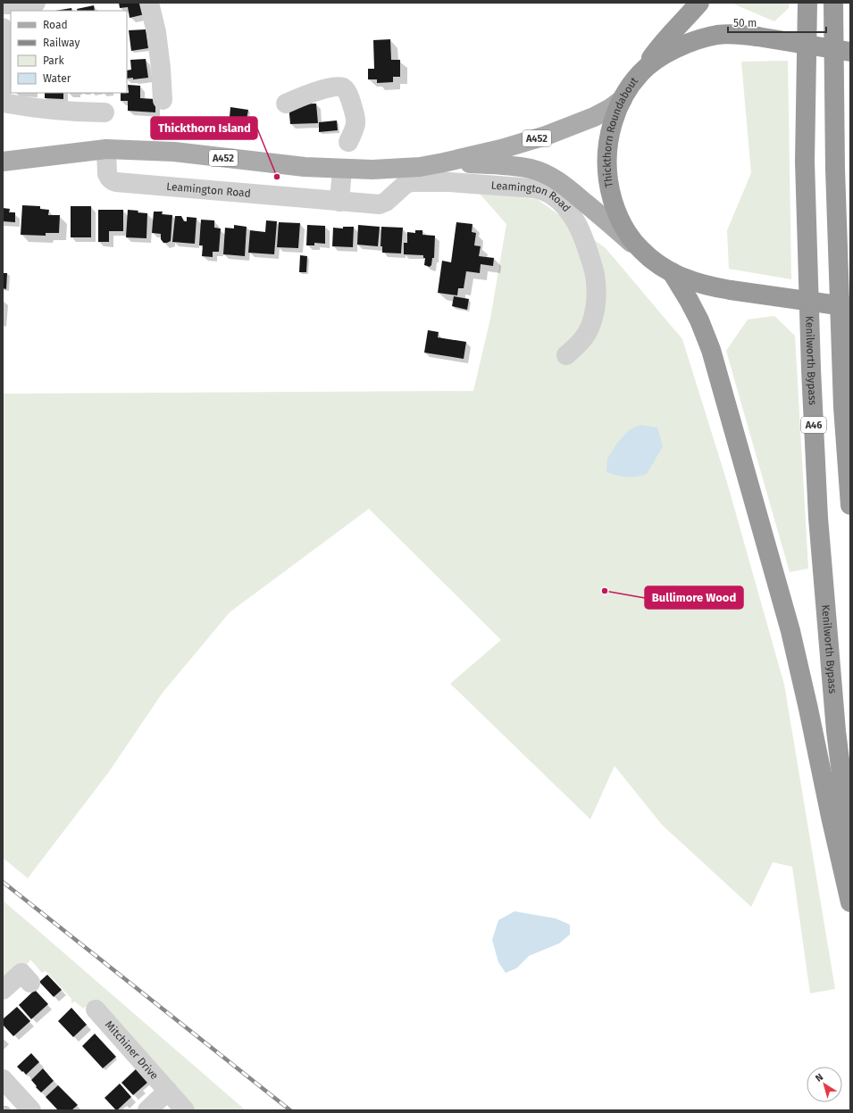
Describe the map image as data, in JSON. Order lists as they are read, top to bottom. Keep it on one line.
{"streets":{"highway":["Thickthorn Roundabout","Kenilworth Bypass","A46"],"main road":["A452","Leamington Road"],"street":["Mitchiner Drive"]},"crossings":[["Thickthorn Roundabout","Leamington Road"]],"places":["Thickthorn Island","Bullimore Wood"],"legend":["Road","Railway","Park","Water"],"scale_bar":"50 m","north":"top left"}
